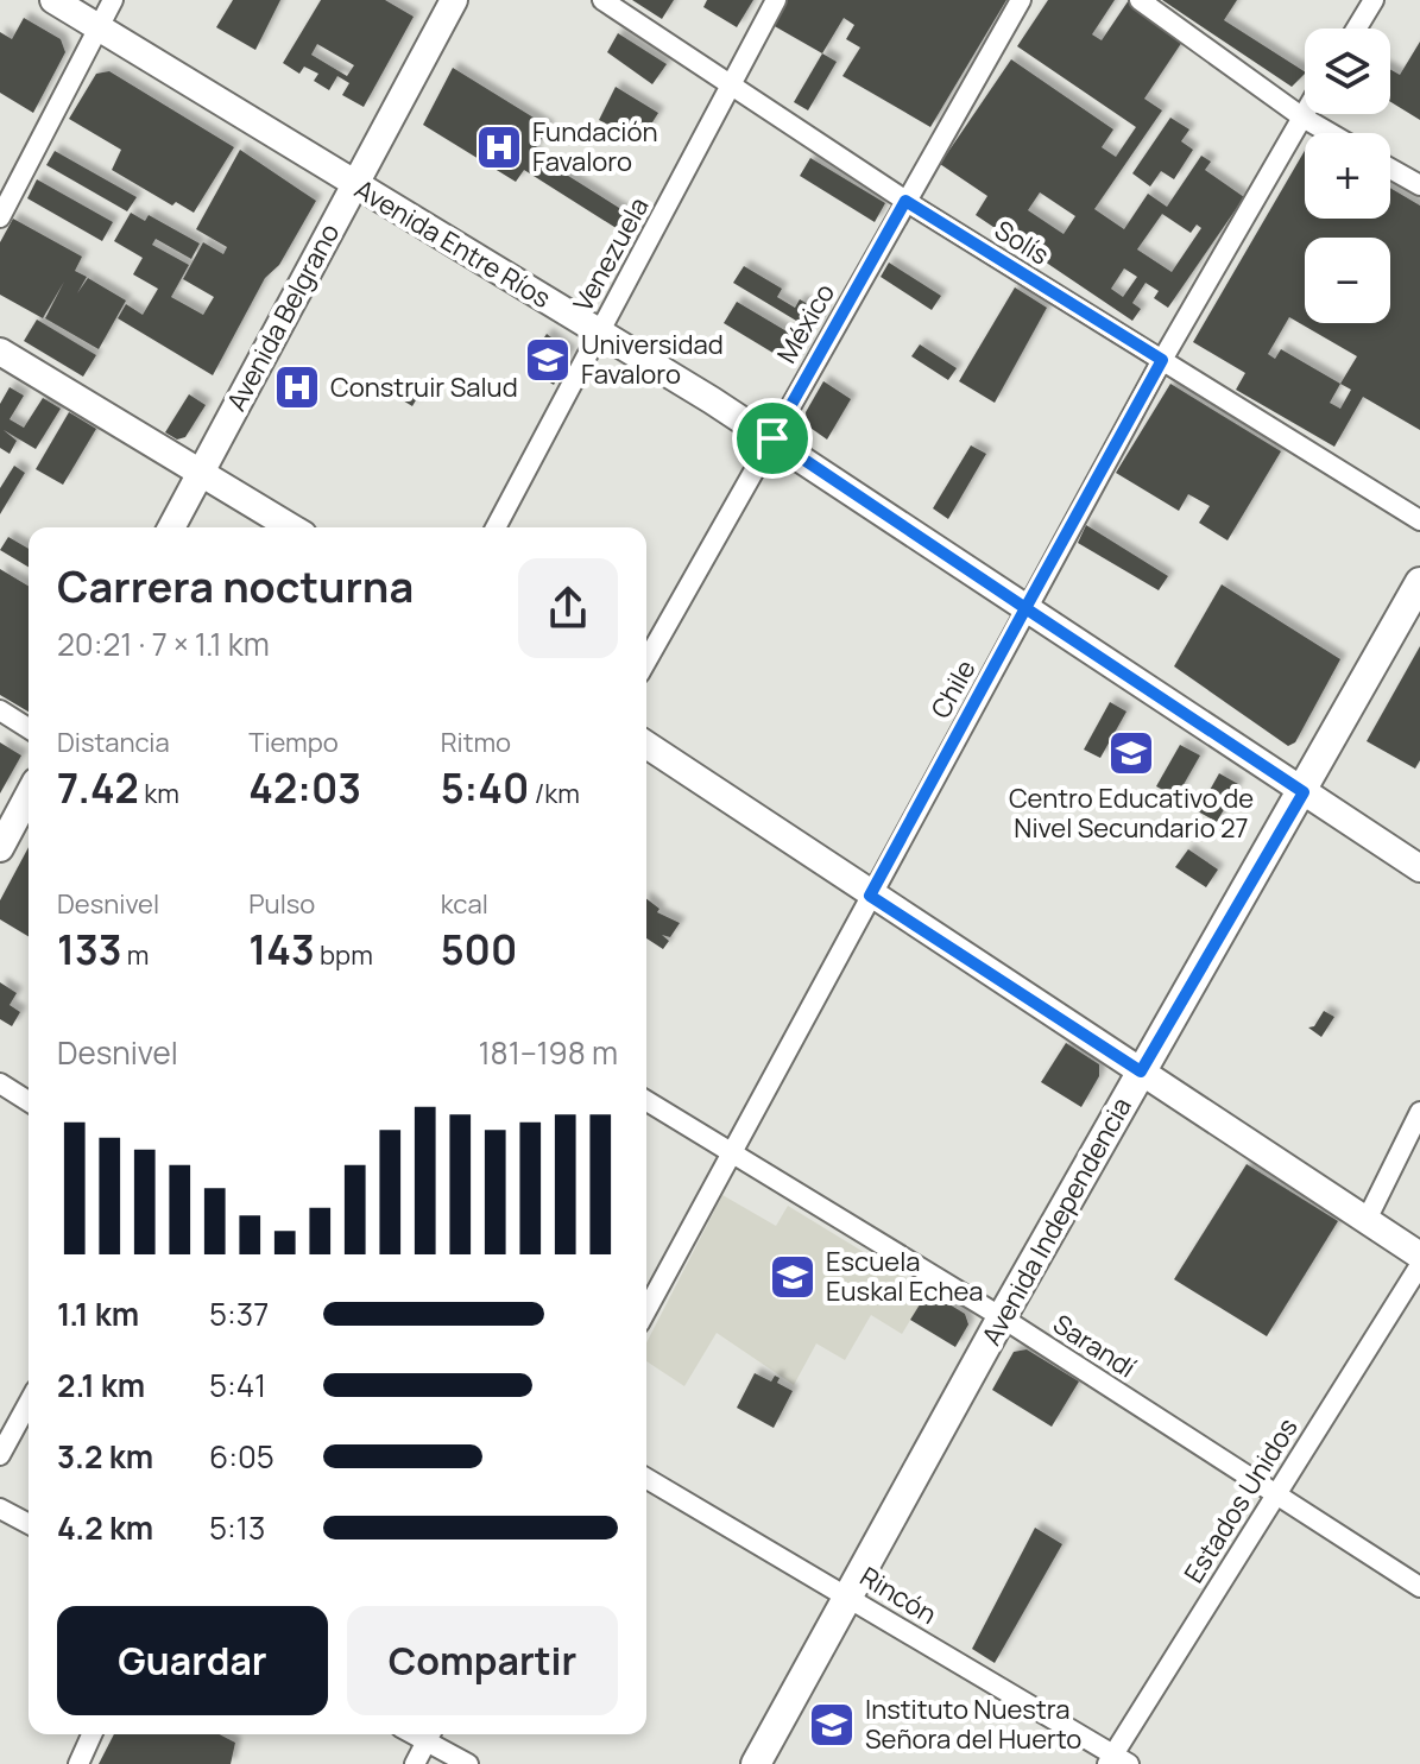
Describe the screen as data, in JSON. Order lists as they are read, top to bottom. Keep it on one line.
{"streets":{"main road":["Avenida Entre Ríos","Avenida Belgrano","Avenida Independencia"],"street":["Solís","Venezuela","México","Chile","Sarandí","Estados Unidos","Rincón"]},"crossings":[["Solís","Venezuela"],["Solís","México"],["Solís","Chile"],["Avenida Entre Ríos","Venezuela"],["Avenida Entre Ríos","Avenida Belgrano"],["Avenida Entre Ríos","México"],["Avenida Entre Ríos","Chile"],["Avenida Entre Ríos","Avenida Independencia"],["Chile","Sarandí"],["Avenida Independencia","Sarandí"],["Avenida Independencia","Rincón"],["Sarandí","Estados Unidos"],["Estados Unidos","Rincón"]],"places":{"hospital":["Fundación Favaloro","Construir Salud"],"school or university":["Universidad Favaloro","Centro Educativo de Nivel Secundario 27","Escuela Euskal Echea","Instituto Nuestra Señora del Huerto"]},"page":{"map_buttons":["+","−"],"heading":["Carrera nocturna","20:21 · 7 × 1.1 km"],"stats":[["Distancia","7.42 km"],["Tiempo","42:03"],["Ritmo","5:40 /km"],["Desnivel","133 m"],["Pulso","143 bpm"],["kcal","500"]],"chart":["Desnivel","181–198 m"],"list":[{"name":"1.1 km","note":"5:37"},{"name":"2.1 km","note":"5:41"},{"name":"3.2 km","note":"6:05"},{"name":"4.2 km","note":"5:13"}],"buttons":["Guardar","Compartir"]}}
